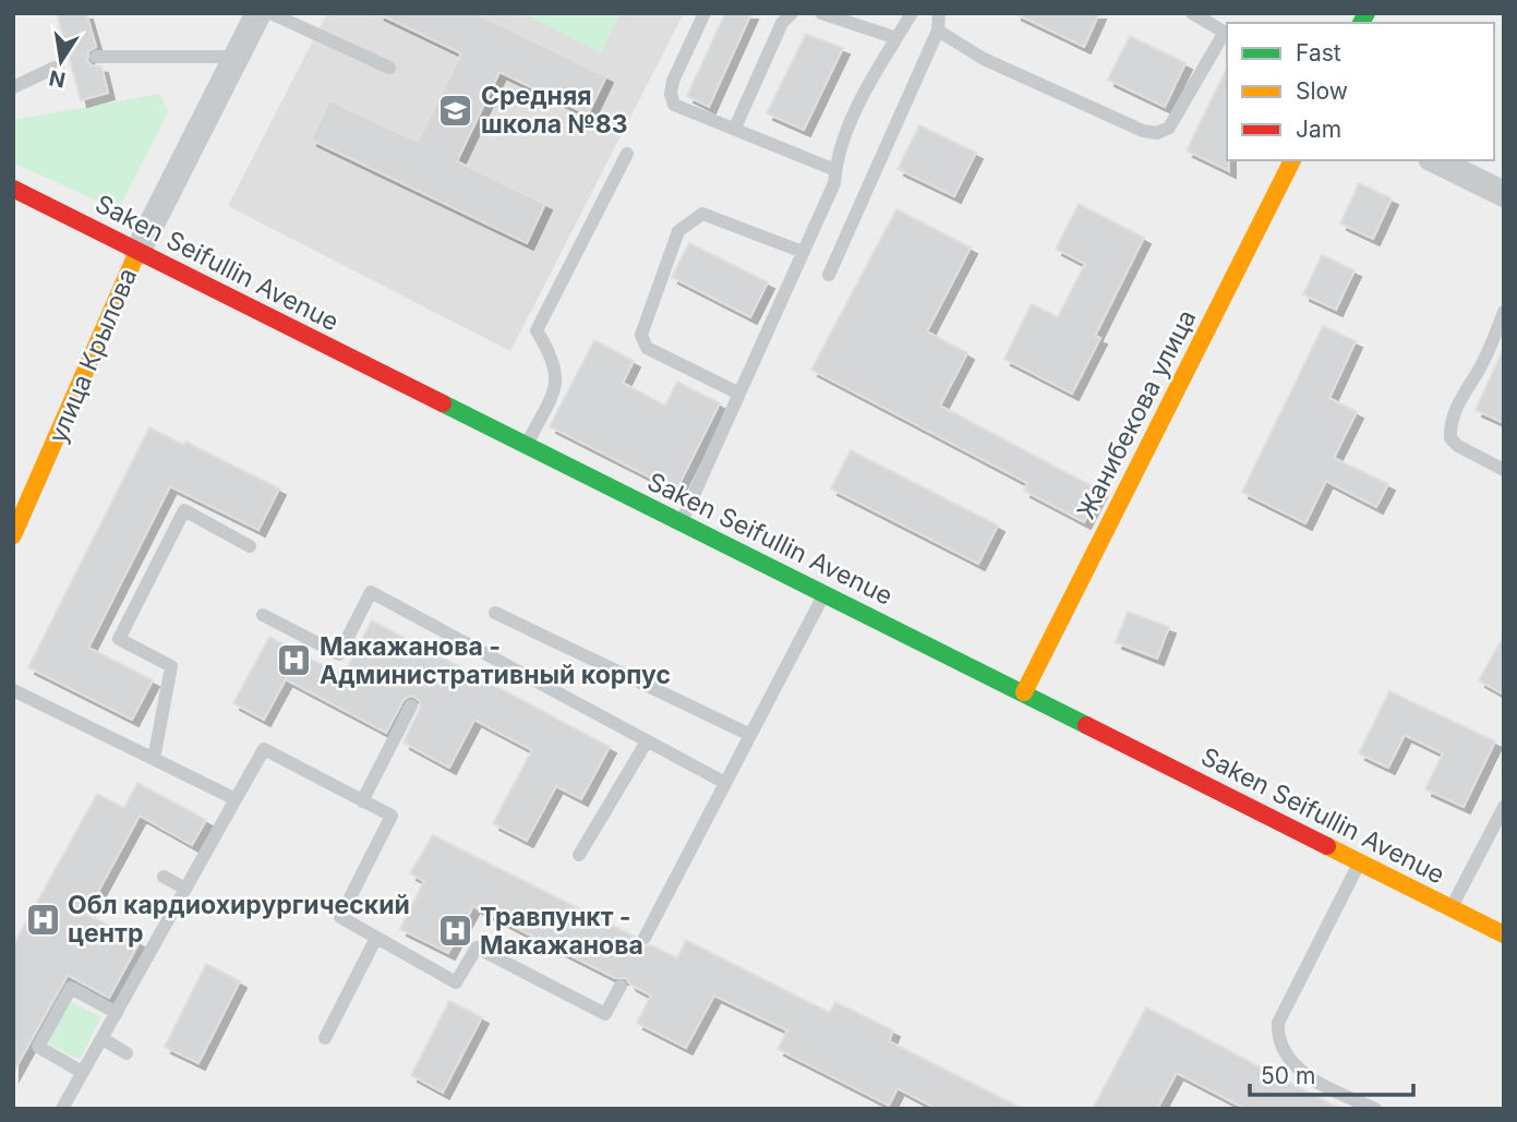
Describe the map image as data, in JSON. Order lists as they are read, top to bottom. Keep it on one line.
{"streets":{"main road":["Saken Seifullin Avenue","улица Крылова","Жанибекова улица"]},"crossings":[["Saken Seifullin Avenue","улица Крылова"],["Saken Seifullin Avenue","Жанибекова улица"]],"places":{"school or university":["Средняя школа №83"],"hospital":["Макажанова - Административный корпус","Обл кардиохирургический центр","Травпункт - Макажанова"]},"legend":["Fast","Slow","Jam"],"scale_bar":"50 m","north":"bottom"}
